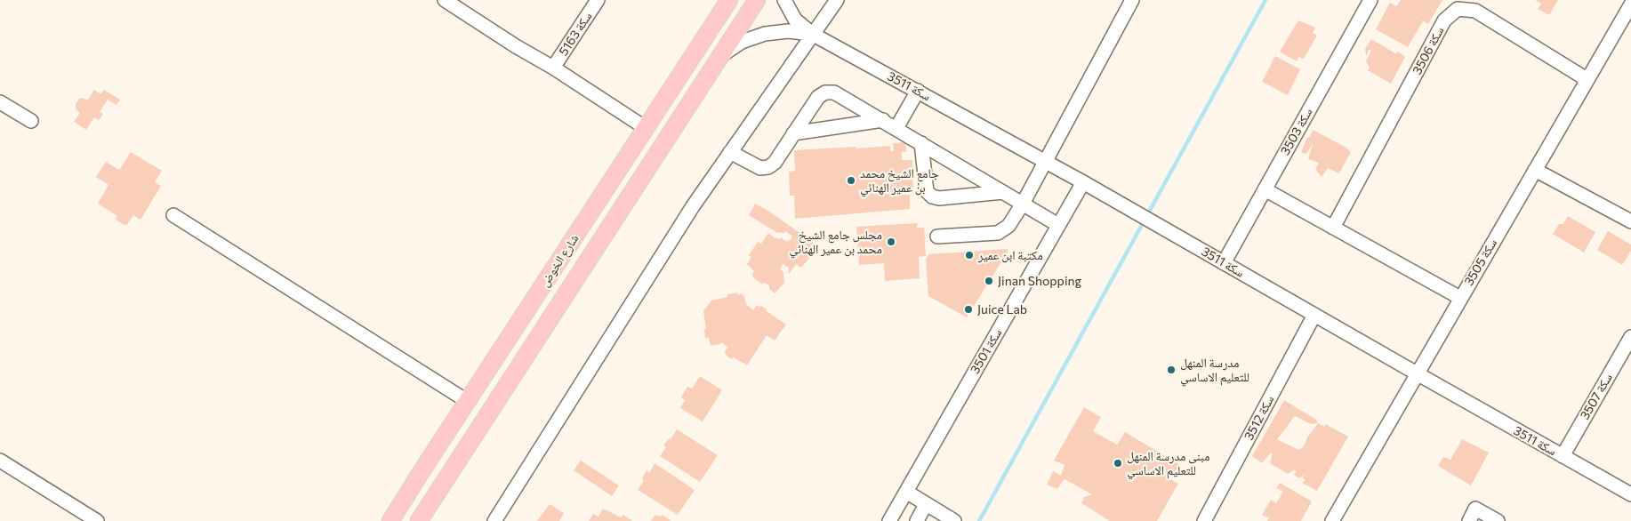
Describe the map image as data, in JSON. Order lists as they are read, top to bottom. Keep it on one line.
{"streets":{"main road":["شارع الخوض"],"street":["سكة 5163","سكة 3506","سكة 3511","سكة 3503","سكة 3505","سكة 3501","سكة 3507","سكة 3512"]},"crossings":[["سكة 3506","سكة 3505"],["سكة 3511","سكة 3503"],["سكة 3511","سكة 3505"],["سكة 3511","سكة 3501"],["سكة 3511","سكة 3507"],["سكة 3511","سكة 3512"]],"places":["جامع الشيخ محمد بن عمير الهنائي","مجلس جامع الشيخ محمد بن عمير الهنائي","مكتبة ابن عمير","Jinan Shopping","Juice Lab","مدرسة المنهل للتعليم الاساسي","مبنى مدرسة المنهل للتعليم الاساسي"]}
